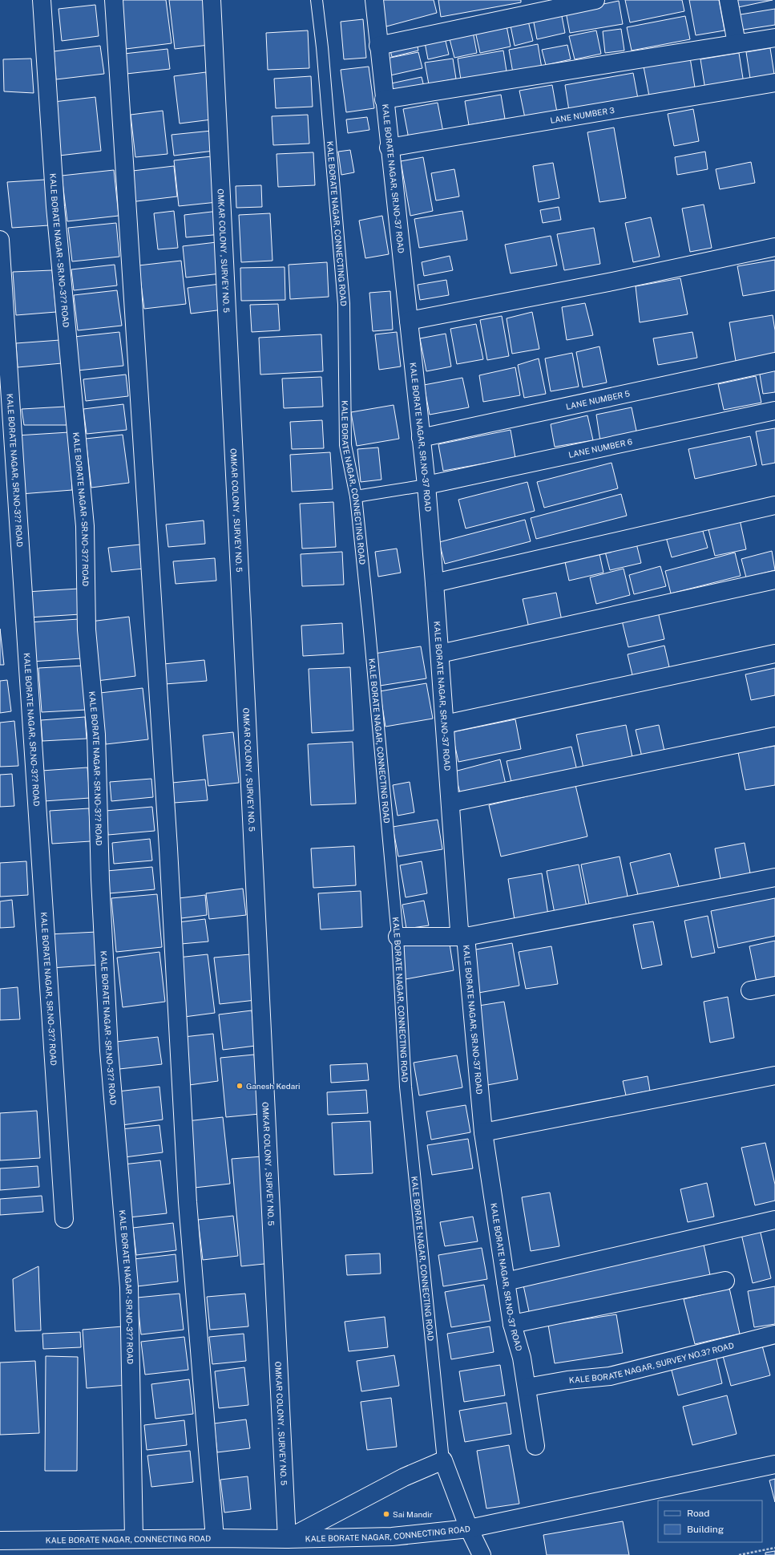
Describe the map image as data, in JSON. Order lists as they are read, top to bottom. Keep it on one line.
{"streets":{"street":["LANE NUMBER 3","KALE BORATE NAGAR, SR.NO-37 ROAD","KALE BORATE NAGAR, CONNECTING ROAD","KALE BORATE NAGAR - SR.NO-3?? ROAD","OMKAR COLONY , SURVEY NO. 5","LANE NUMBER 5","LANE NUMBER 6","KALE BORATE NAGAR, SR.NO-3?? ROAD","KALE BORATE NAGAR, SURVEY NO.3? ROAD"]},"crossings":[["LANE NUMBER 3","KALE BORATE NAGAR, SR.NO-37 ROAD"],["KALE BORATE NAGAR, SR.NO-37 ROAD","LANE NUMBER 5"],["KALE BORATE NAGAR, SR.NO-37 ROAD","LANE NUMBER 6"],["KALE BORATE NAGAR, SR.NO-37 ROAD","KALE BORATE NAGAR, SURVEY NO.3? ROAD"],["KALE BORATE NAGAR, CONNECTING ROAD","KALE BORATE NAGAR - SR.NO-3?? ROAD"],["KALE BORATE NAGAR, CONNECTING ROAD","OMKAR COLONY , SURVEY NO. 5"]],"places":["Ganesh Kedari","Sai Mandir"],"legend":["Road","Building"]}
